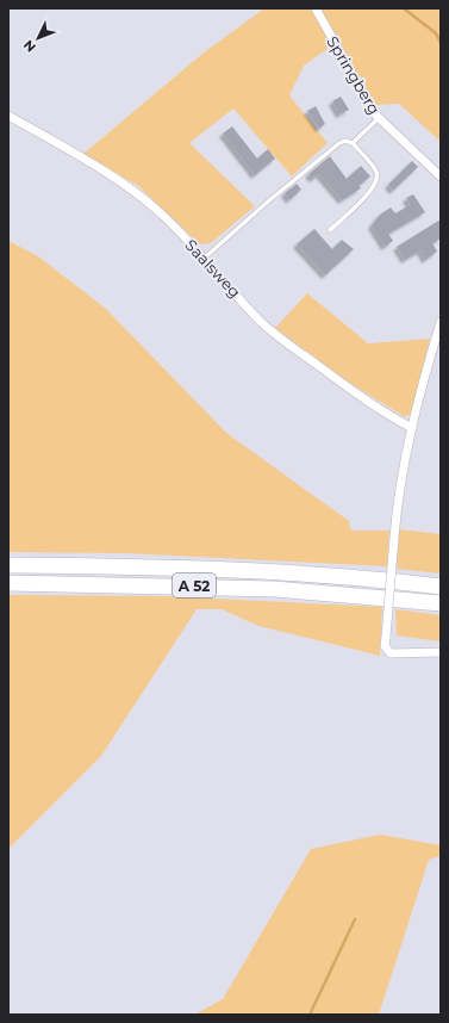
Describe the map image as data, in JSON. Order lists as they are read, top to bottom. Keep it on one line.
{"streets":{"highway":["A 52"],"street":["Springberg","Saalsweg"]},"north":"bottom left"}
